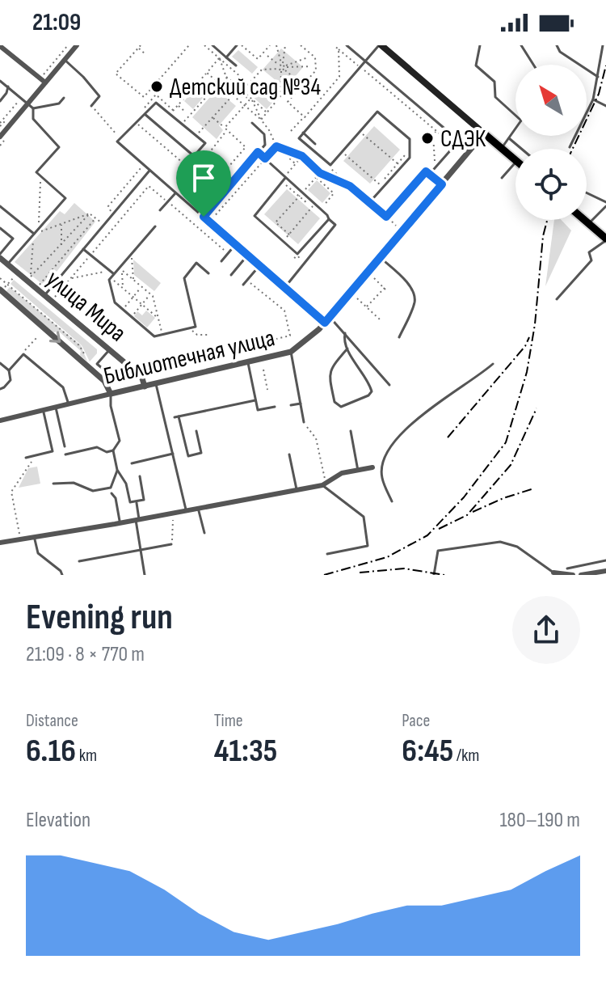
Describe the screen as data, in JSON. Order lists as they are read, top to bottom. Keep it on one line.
{"streets":{"street":["улица Мира","Библиотечная улица"]},"crossings":[["улица Мира","Библиотечная улица"]],"places":["Детский сад №34","СДЭК"],"north":"top left","page":{"status":"21:09","heading":["Evening run","21:09 · 8 × 770 m"],"stats":[["Distance","6.16 km"],["Time","41:35"],["Pace","6:45 /km"]],"chart":["Elevation","180–190 m"]}}
